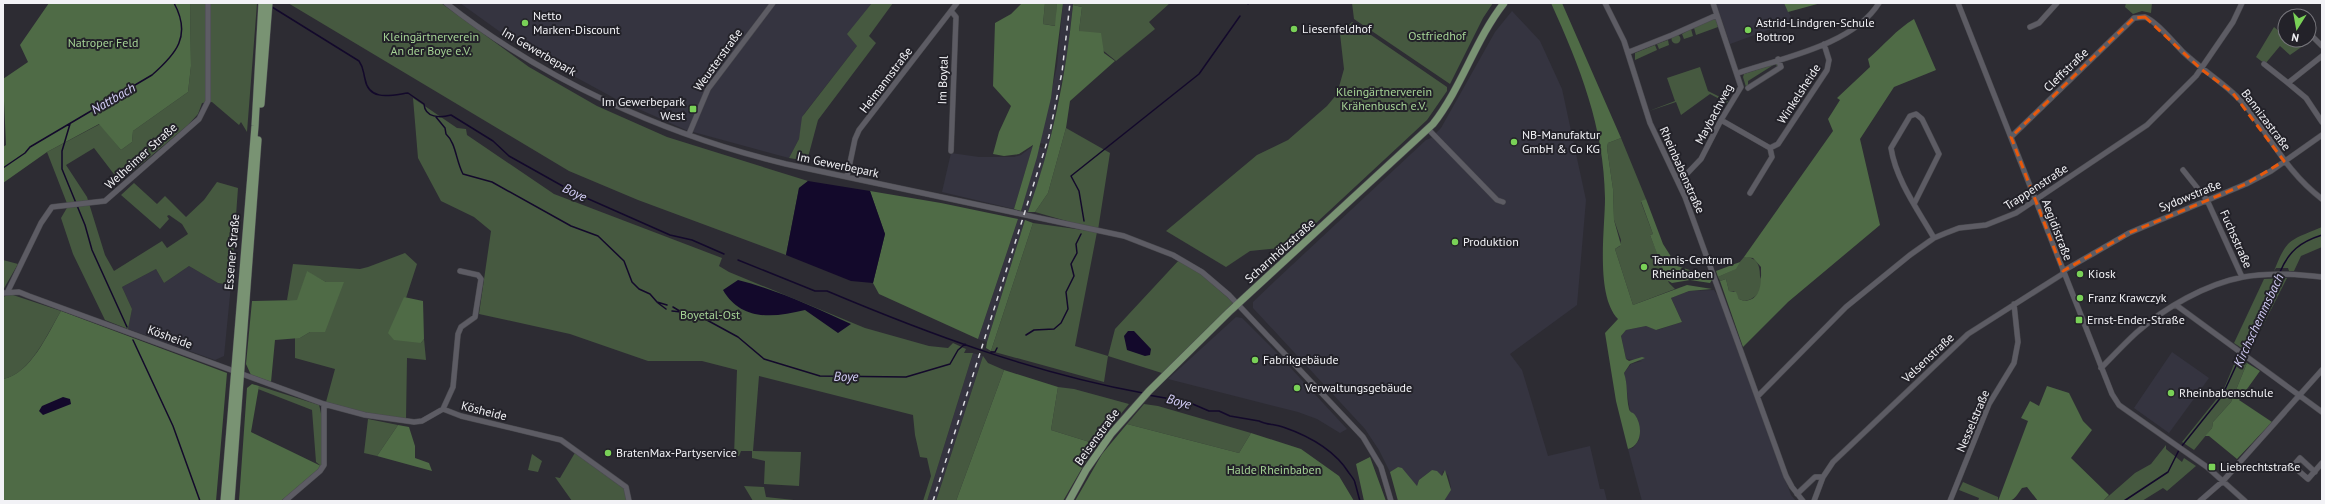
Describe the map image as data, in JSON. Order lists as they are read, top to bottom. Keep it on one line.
{"streets":{"main road":["Scharnhölzstraße","Essener Straße","Beisenstraße"],"street":["Im Gewerbepark","Weusterstraße","Cleffstraße","Heimannstraße","Im Boytal","Winkelsheide","Maybachweg","Bannizastraße","Welheimer Straße","Rheinbabenstraße","Trappenstraße","Sydowstraße","Aegidistraße","Fuchsstraße","Kösheide","Velsenstraße","Nesselstraße"]},"crossings":[["Im Gewerbepark","Weusterstraße"],["Im Gewerbepark","Heimannstraße"],["Im Gewerbepark","Scharnhölzstraße"],["Cleffstraße","Bannizastraße"],["Cleffstraße","Aegidistraße"],["Heimannstraße","Im Boytal"],["Maybachweg","Rheinbabenstraße"],["Bannizastraße","Trappenstraße"],["Bannizastraße","Sydowstraße"],["Welheimer Straße","Kösheide"],["Rheinbabenstraße","Trappenstraße"],["Rheinbabenstraße","Velsenstraße"],["Trappenstraße","Aegidistraße"],["Sydowstraße","Aegidistraße"],["Sydowstraße","Fuchsstraße"],["Sydowstraße","Velsenstraße"],["Aegidistraße","Velsenstraße"],["Scharnhölzstraße","Beisenstraße"],["Essener Straße","Kösheide"],["Velsenstraße","Nesselstraße"]],"water":["Nattbach","Boye","Kirchschemmsbach"],"parks":["Ostfriedhof","Kleingärtnerverein An der Boye e.V.","Natroper Feld","Kleingärtnerverein Krähenbusch e.V.","Boyetal-Ost","Halde Rheinbaben"],"places":{"other":["Netto Marken-Discount","Liesenfeldhof","Astrid-Lindgren-Schule Bottrop","NB-Manufaktur GmbH & Co KG","Produktion","Tennis-Centrum Rheinbaben","Kiosk","Franz Krawczyk","Fabrikgebäude","Verwaltungsgebäude","Rheinbabenschule","BratenMax-Partyservice"],"transit":["Im Gewerbepark West","Ernst-Ender-Straße","Liebrechtstraße"]},"north":"bottom"}
